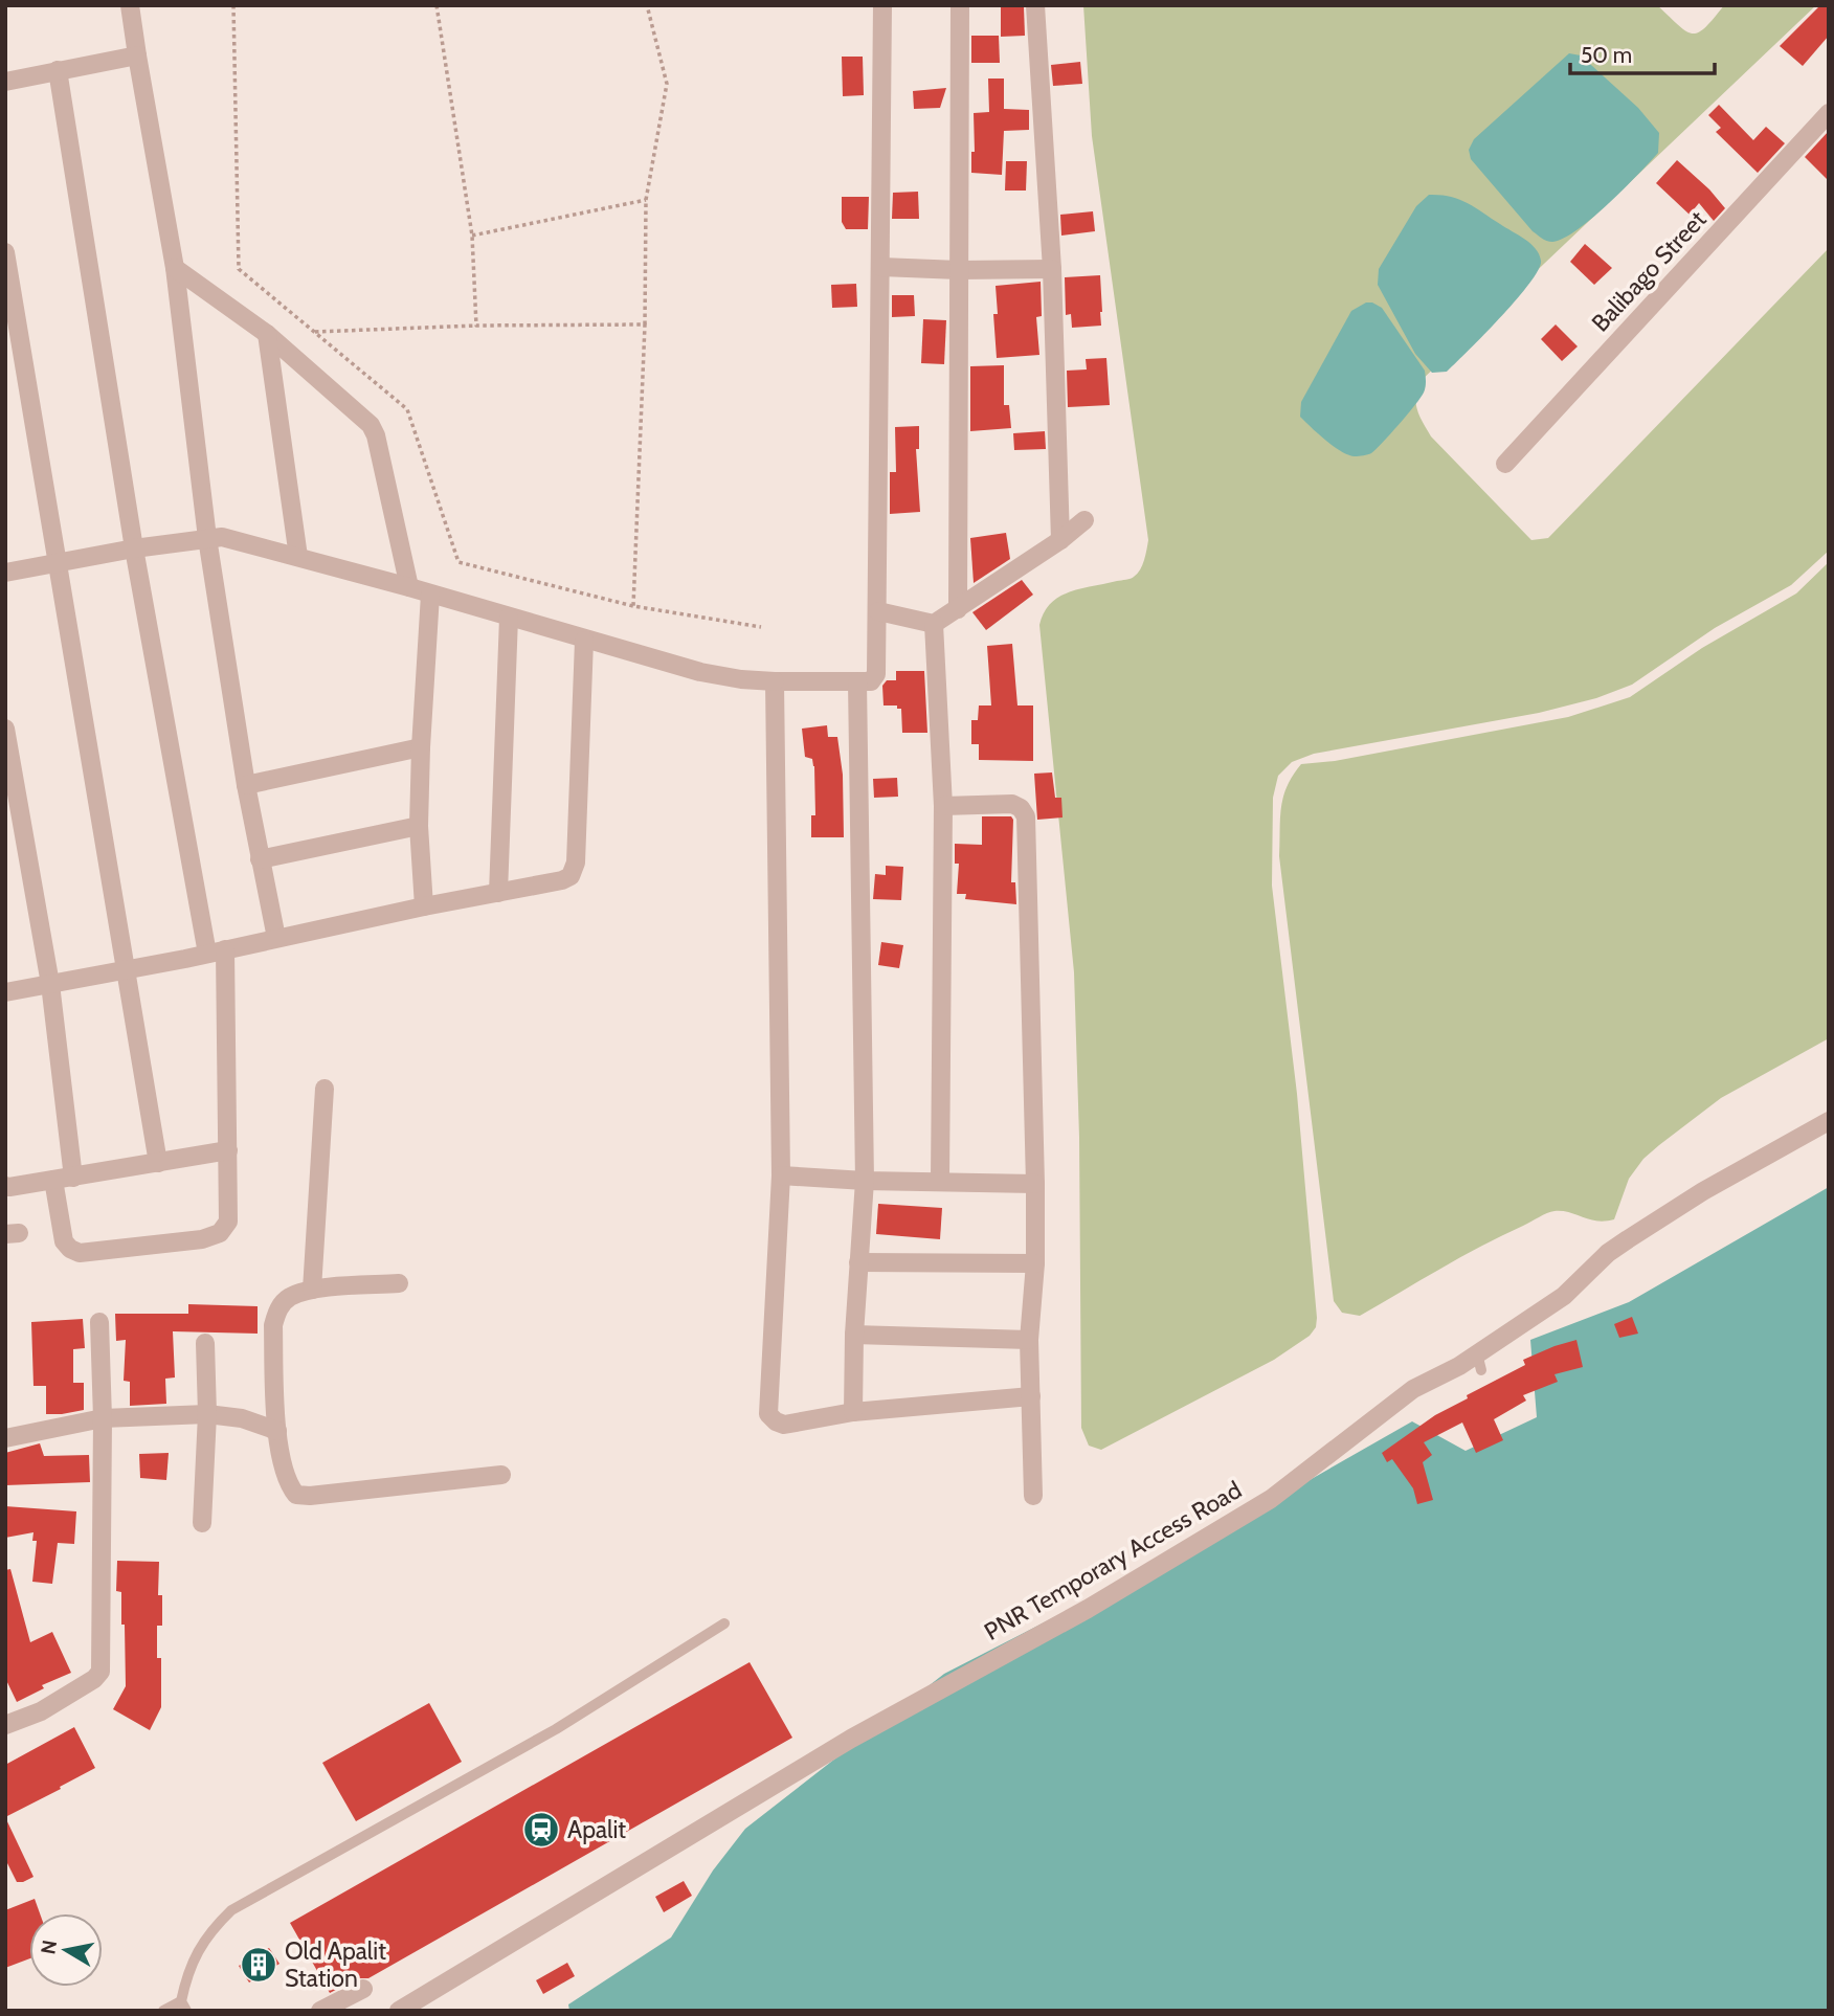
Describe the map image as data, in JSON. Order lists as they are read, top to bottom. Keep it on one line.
{"streets":{"street":["Balibago Street","PNR Temporary Access Road"]},"places":{"station":["Apalit"],"building":["Old Apalit Station"]},"scale_bar":"50 m","north":"left"}
